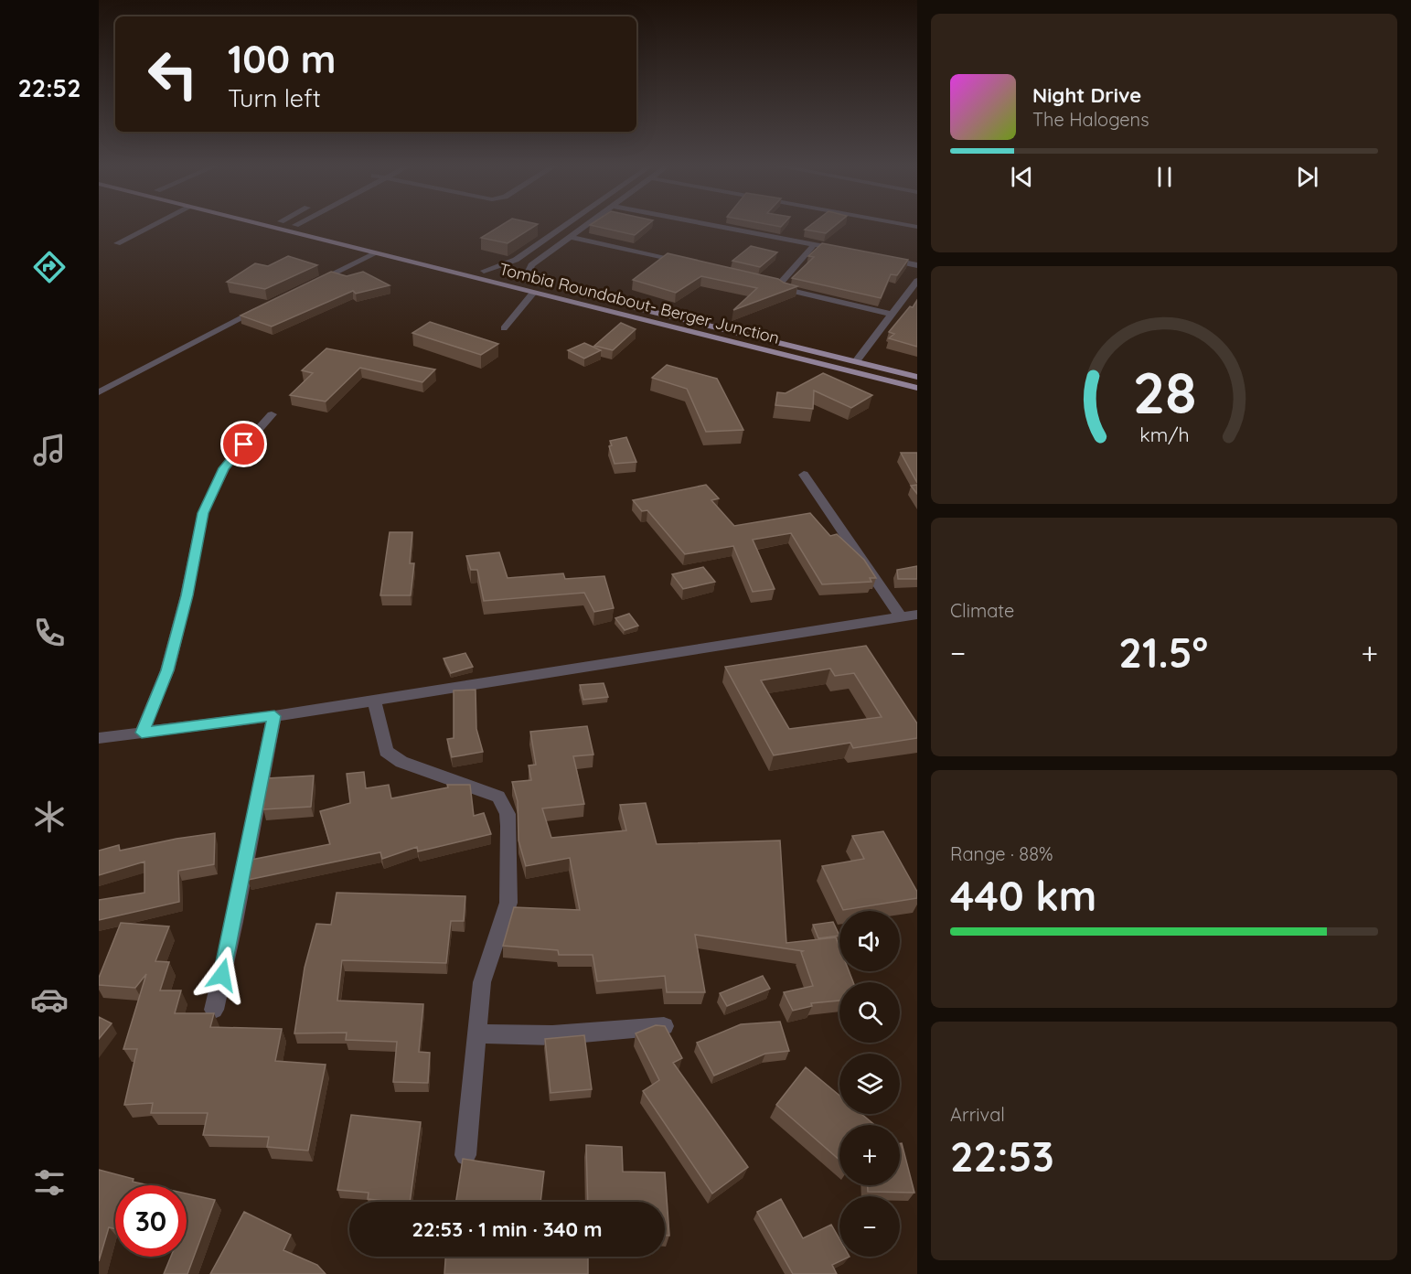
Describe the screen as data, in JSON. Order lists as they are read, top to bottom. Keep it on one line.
{"streets":{"main road":["Tombia Roundabout- Berger Junction"]},"page":{"tabs":"22:52","turn":["100 m","Turn left"],"song":["Night Drive","The Halogens"],"tile":["Climate",["Range · 88%","440 km"],["Arrival","22:53"]],"heat":["−","21.5°","+"],"map_buttons":["+","−"],"limit":"30","trip":"22:53 · 1 min · 340 m","gauge":["28","km/h"]}}
